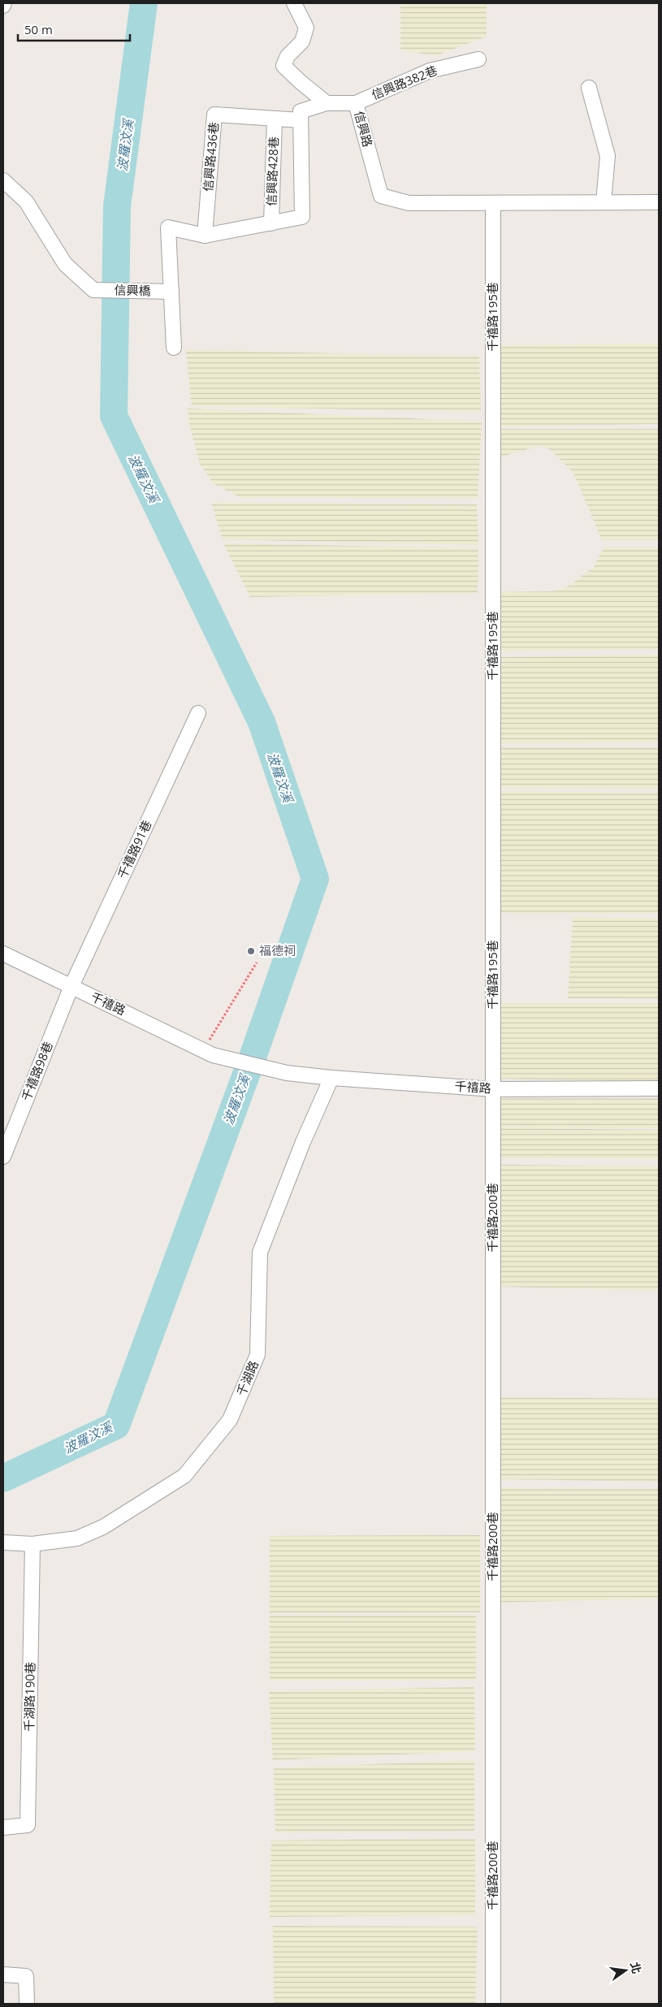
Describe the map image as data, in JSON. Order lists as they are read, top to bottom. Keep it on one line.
{"streets":{"street":["信興路382巷","信興路","信興路436巷","信興路428巷","信興橋","千禧路195巷","千禧路91巷","千禧路","千禧路98巷","千禧路200巷","千湖路","千湖路190巷"]},"crossings":[["信興路382巷","信興路"],["信興路","信興路436巷"],["信興路","千禧路195巷"],["信興路436巷","信興路428巷"],["千禧路195巷","千禧路"],["千禧路195巷","千禧路200巷"],["千禧路91巷","千禧路"],["千禧路91巷","千禧路98巷"],["千禧路","千禧路98巷"],["千禧路","千禧路200巷"],["千禧路","千湖路"],["千湖路","千湖路190巷"]],"water":["波羅汶溪"],"places":["福德祠"],"scale_bar":"50 m","north":"right"}
